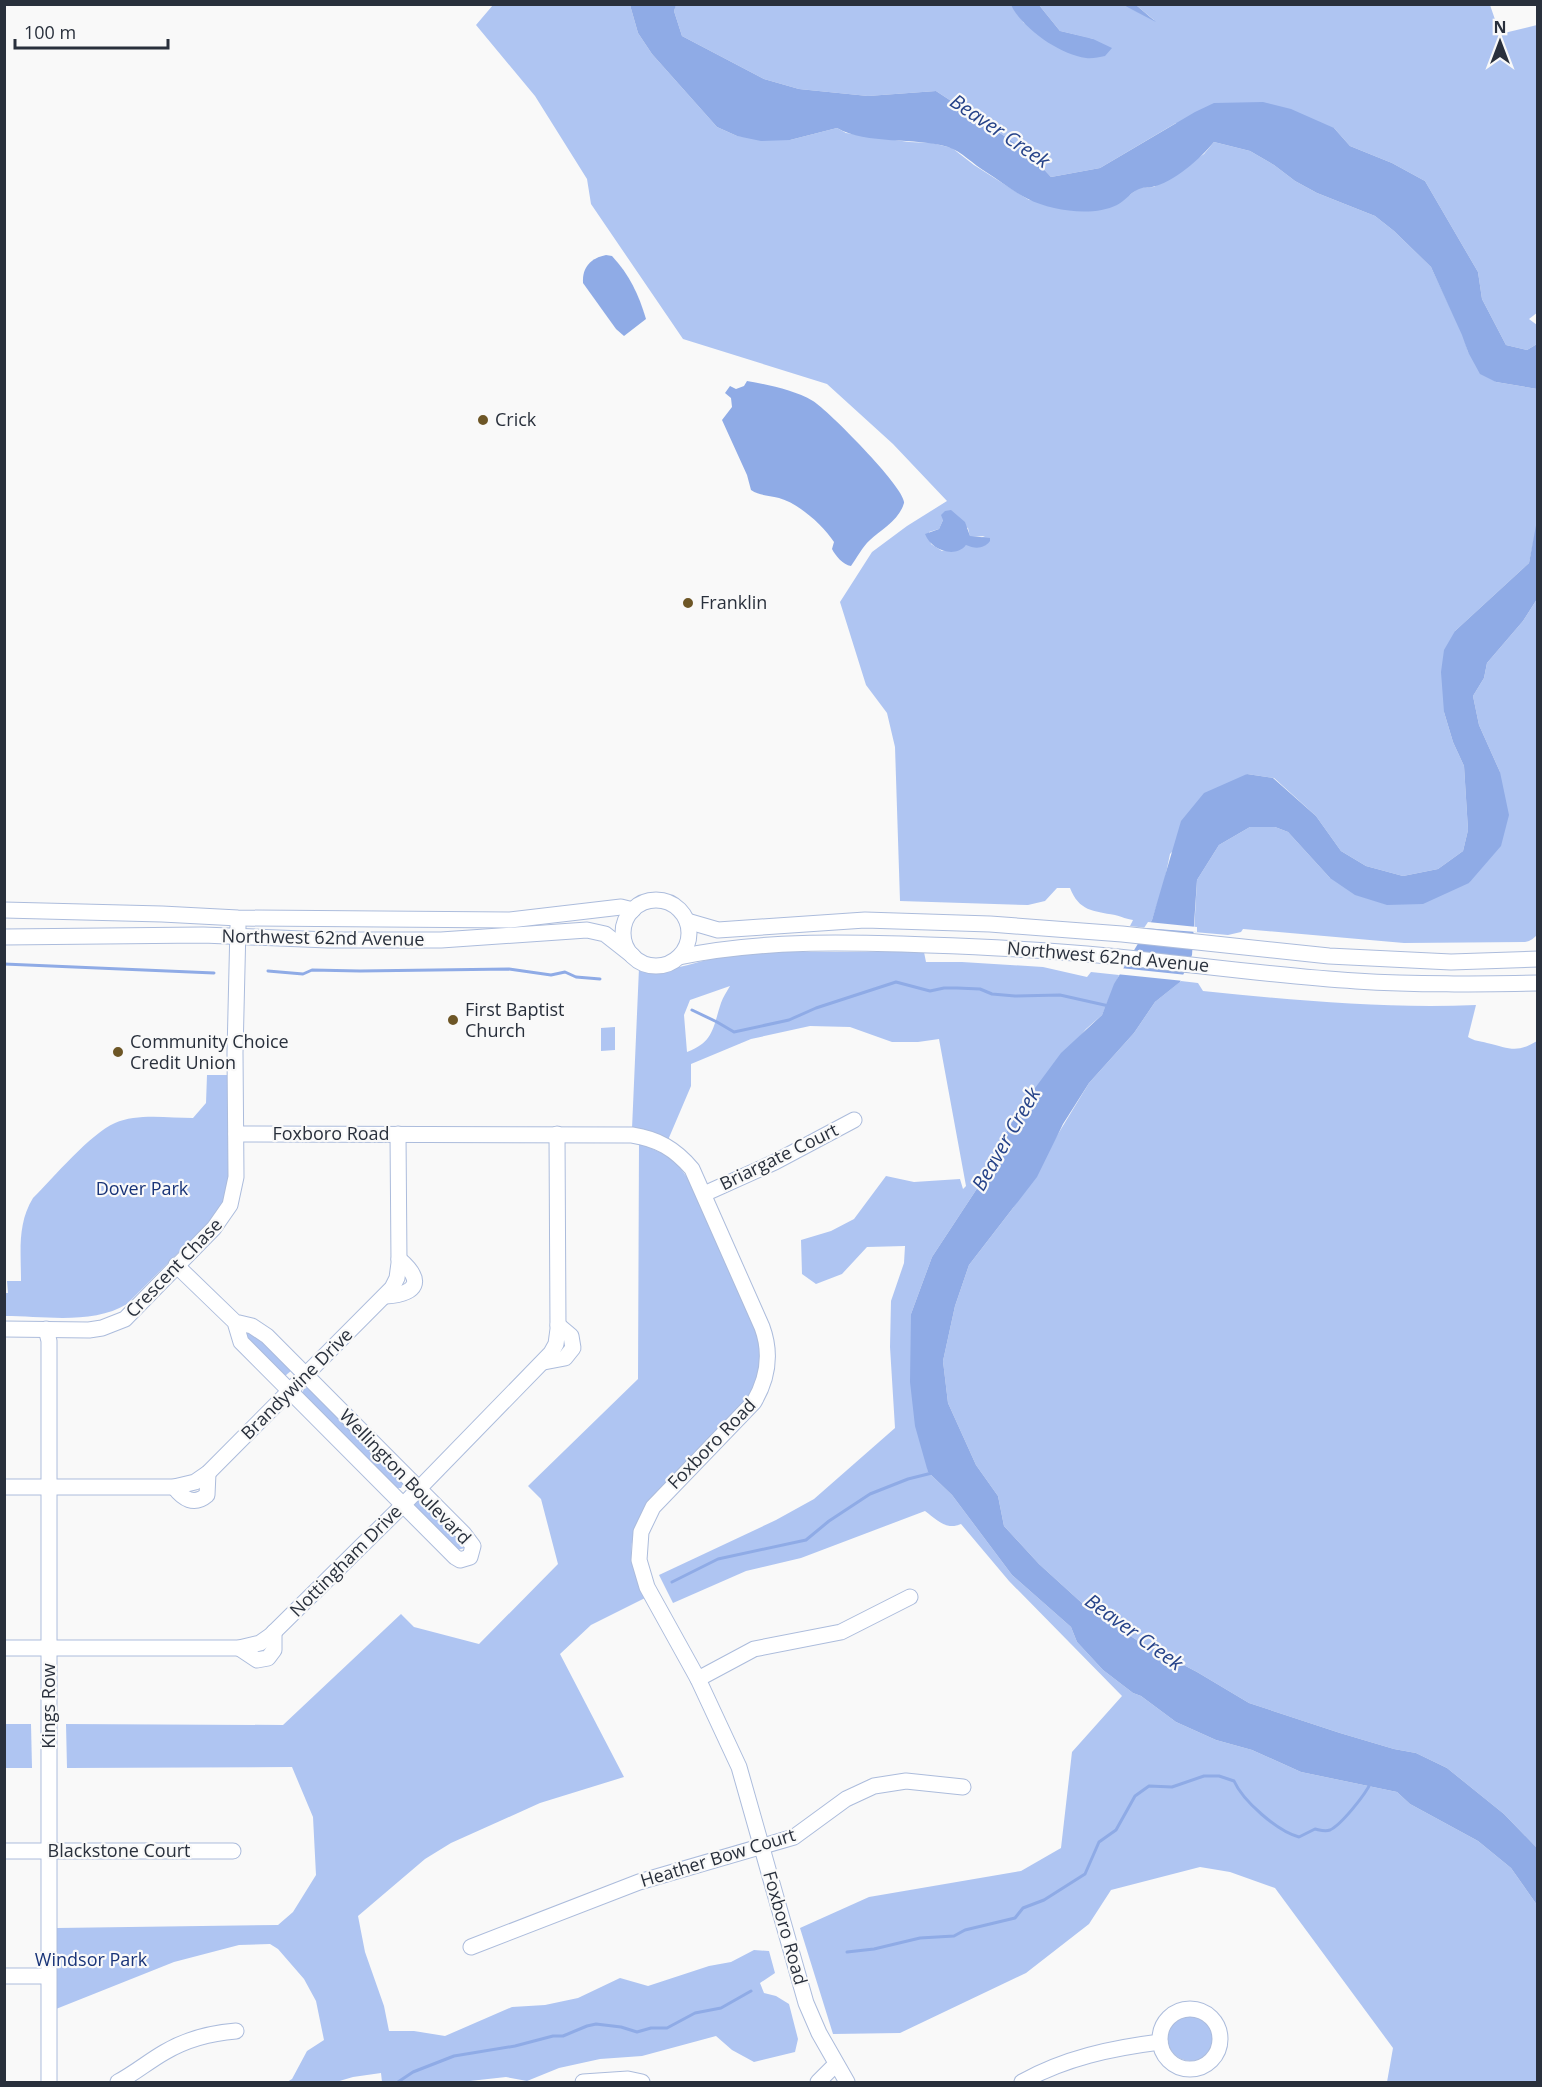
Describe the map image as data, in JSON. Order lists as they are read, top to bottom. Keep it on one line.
{"streets":{"street":["Northwest 62nd Avenue","Foxboro Road","Briargate Court","Crescent Chase","Brandywine Drive","Wellington Boulevard","Nottingham Drive","Kings Row","Blackstone Court","Heather Bow Court"]},"crossings":[["Northwest 62nd Avenue","Crescent Chase"],["Foxboro Road","Briargate Court"],["Foxboro Road","Crescent Chase"],["Foxboro Road","Brandywine Drive"],["Foxboro Road","Nottingham Drive"],["Foxboro Road","Heather Bow Court"],["Crescent Chase","Wellington Boulevard"],["Crescent Chase","Kings Row"],["Brandywine Drive","Wellington Boulevard"],["Brandywine Drive","Kings Row"],["Wellington Boulevard","Nottingham Drive"],["Nottingham Drive","Kings Row"],["Kings Row","Blackstone Court"]],"water":["Beaver Creek"],"parks":["Dover Park","Windsor Park"],"places":["Crick","Franklin","First Baptist Church","Community Choice Credit Union"],"scale_bar":"100 m","north":"top"}
